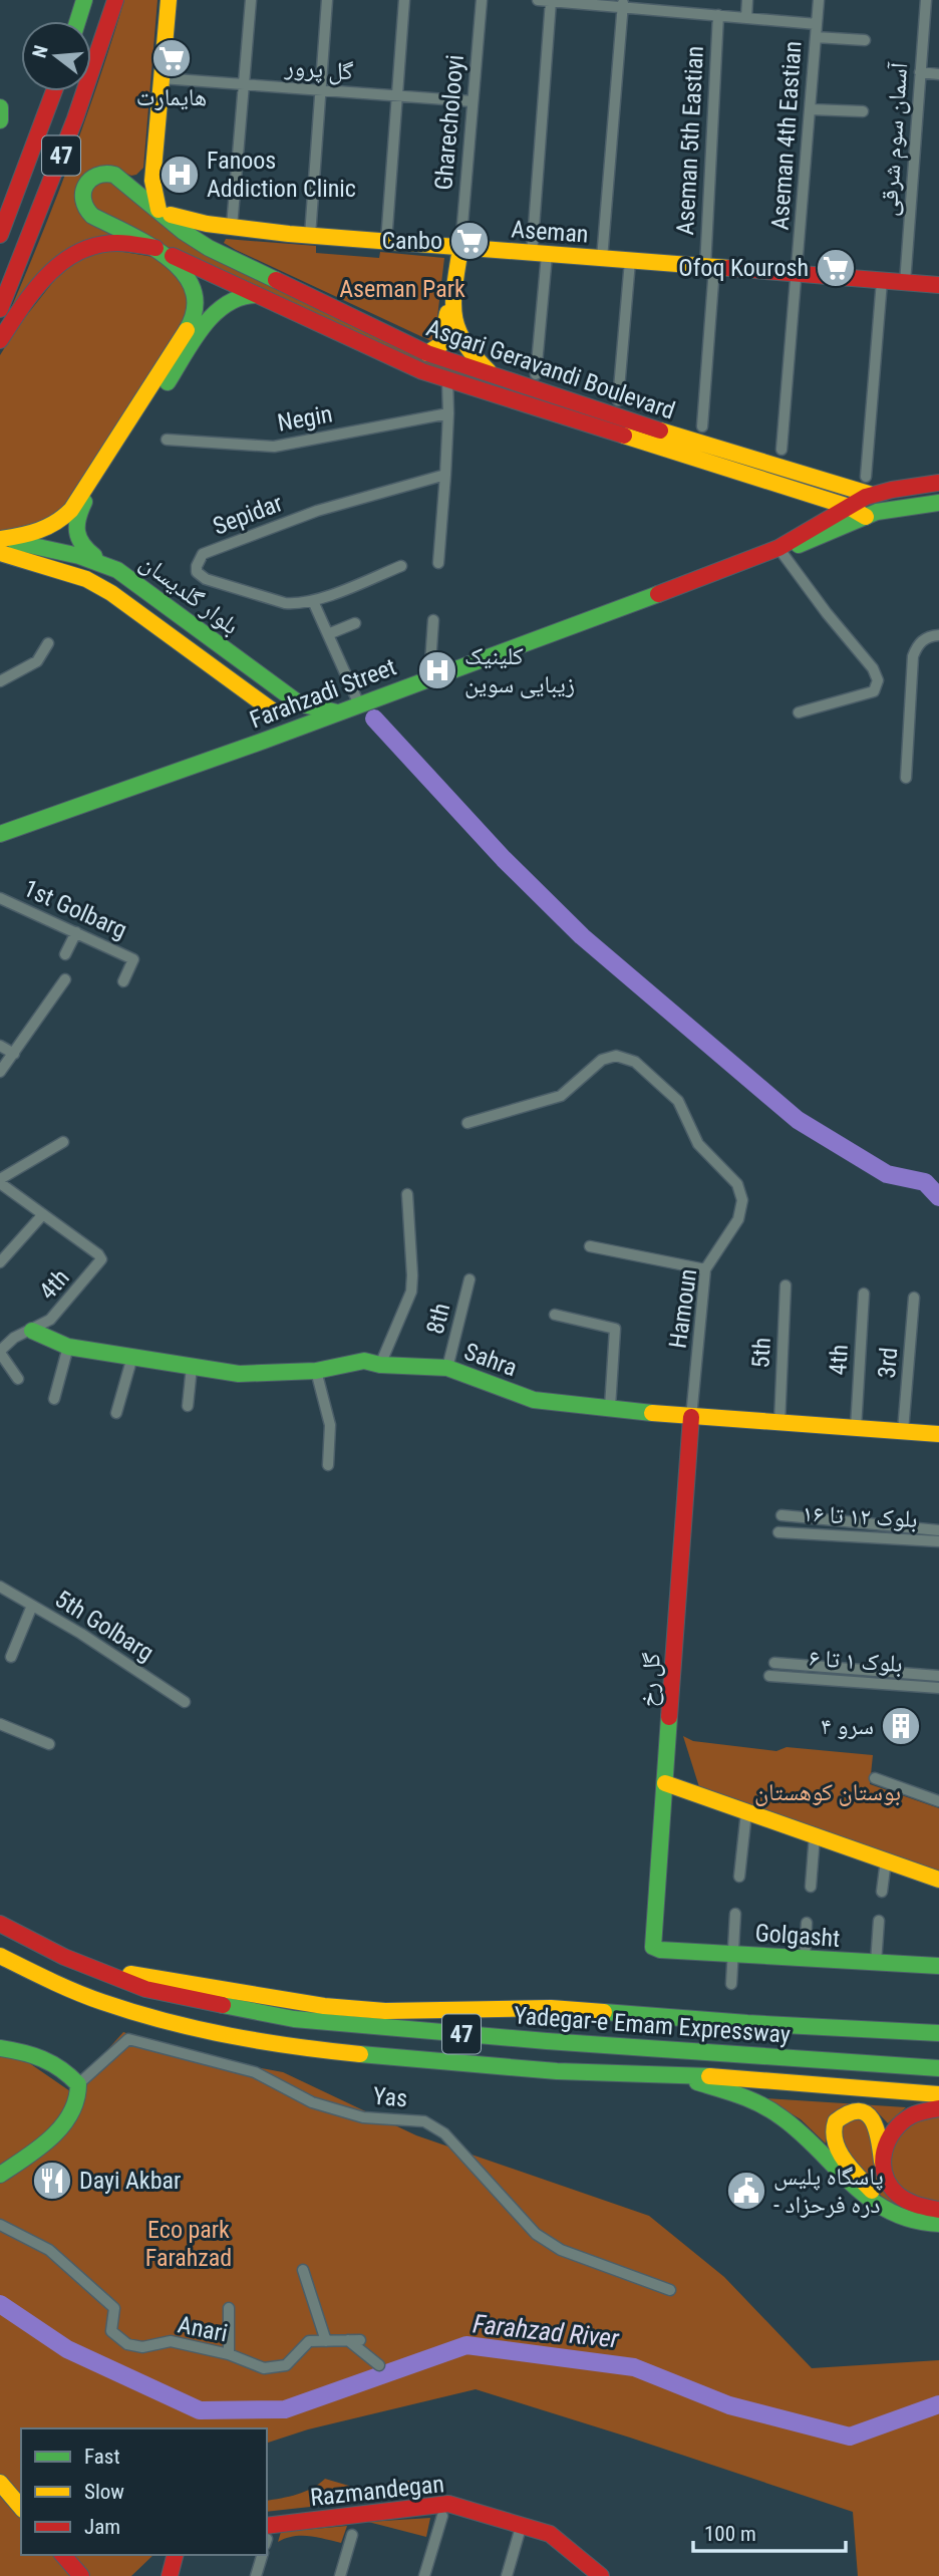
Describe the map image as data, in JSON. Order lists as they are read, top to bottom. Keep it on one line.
{"streets":{"main road":["47","Aseman","Asgari Geravandi Boulevard","بلوار گلدیسان","Farahzadi Street","Sahra","گل رخ","Golgasht","Yadegar-e Emam Expressway","Razmandegan"],"street":["گل پرور","Gharecholooyi","Aseman 4th Eastian","آسمان سوم شرقی","Aseman 5th Eastian","Negin","Sepidar","1st Golbarg","4th","Hamoun","8th","5th","3rd","بلوک ۱۲ تا ۱۶","5th Golbarg","بلوک ۱ تا ۶","Yas","Anari"]},"crossings":[["گل پرور","Gharecholooyi"],["Gharecholooyi","Aseman"],["Aseman 4th Eastian","Aseman"],["آسمان سوم شرقی","Aseman"],["Aseman 5th Eastian","Aseman"],["Aseman","Asgari Geravandi Boulevard"],["بلوار گلدیسان","Farahzadi Street"],["4th","Sahra"],["Hamoun","Sahra"],["Hamoun","گل رخ"],["8th","Sahra"],["5th","Sahra"],["Sahra","3rd"],["Sahra","گل رخ"],["گل رخ","Golgasht"]],"water":["Farahzad River"],"parks":["Aseman Park","بوستان کوهستان","Eco park Farahzad"],"places":{"supermarket":["هایمارت","Canbo","Ofoq Kourosh"],"hospital":["Fanoos Addiction Clinic","کلینیک زیبایی سوین"],"building":["سرو ۴"],"restaurant":["Dayi Akbar"],"public building":["پاسگاه پلیس - دره فرحزاد"]},"legend":["Fast","Slow","Jam"],"scale_bar":"100 m","north":"left"}
